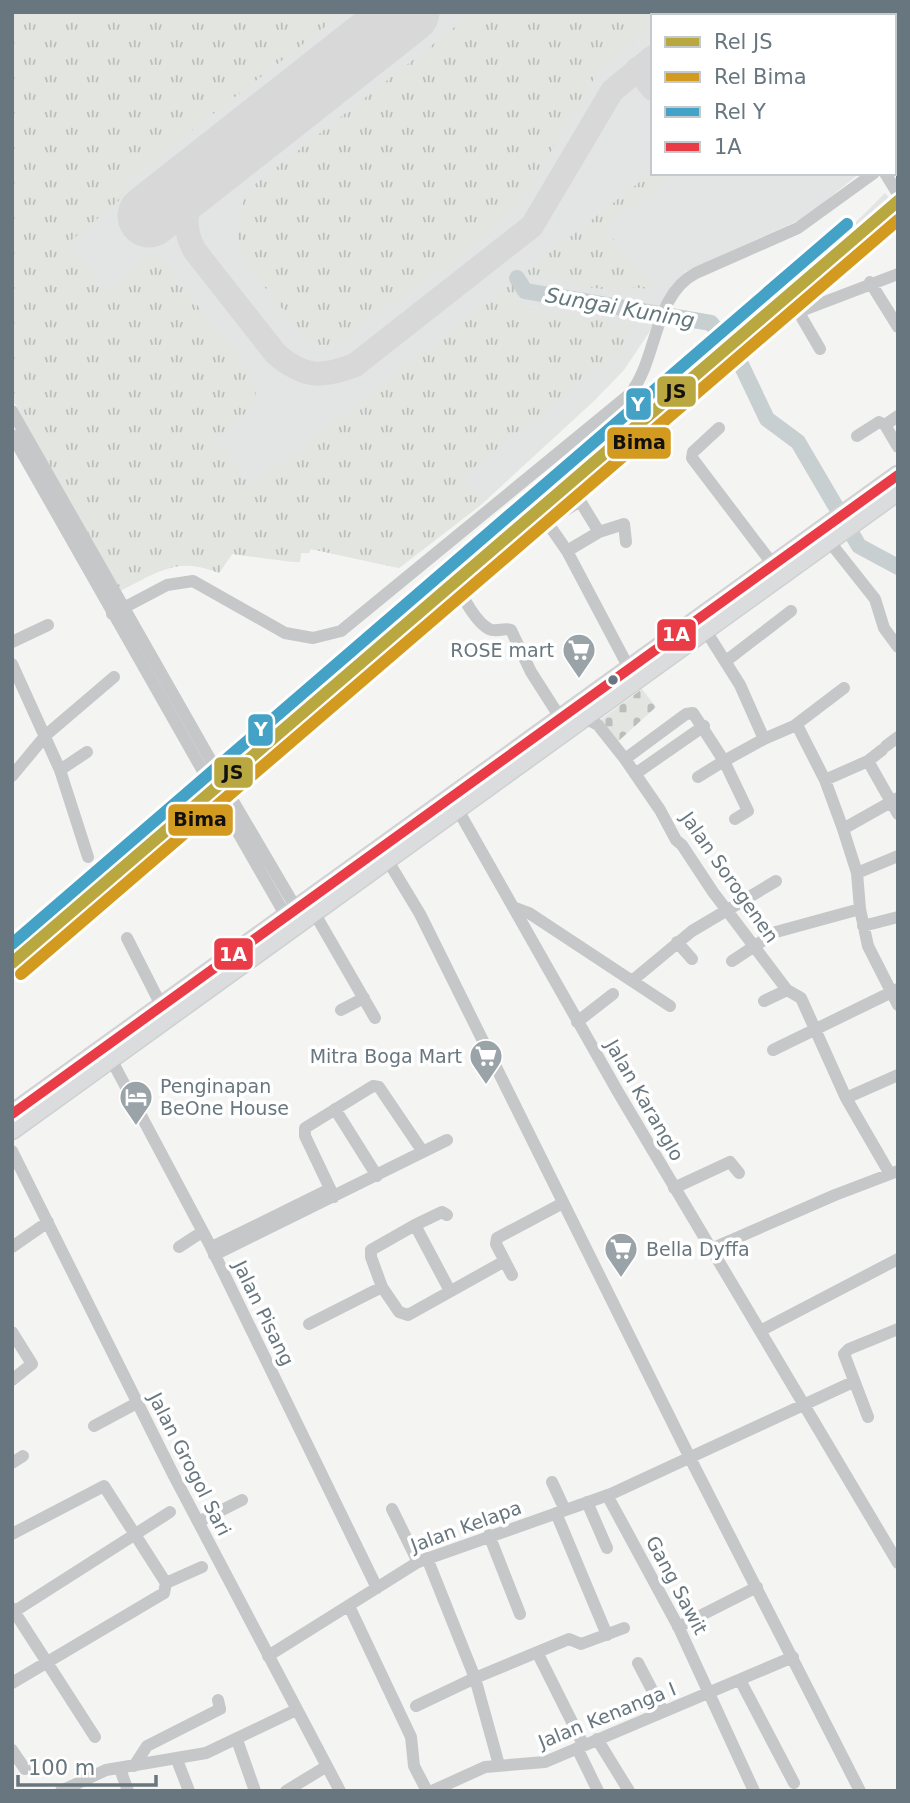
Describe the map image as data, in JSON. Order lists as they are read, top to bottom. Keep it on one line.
{"streets":{"street":["Jalan Sorogenen","Jalan Karanglo","Jalan Pisang","Jalan Grogol Sari","Jalan Kelapa","Gang Sawit","Jalan Kenanga I"]},"crossings":[["Jalan Karanglo","Jalan Kelapa"],["Jalan Pisang","Jalan Kelapa"],["Jalan Grogol Sari","Jalan Kelapa"],["Jalan Kelapa","Gang Sawit"],["Gang Sawit","Jalan Kenanga I"]],"water":["Sungai Kuning"],"places":{"supermarket":["ROSE mart","Mitra Boga Mart","Bella Dyffa"],"hotel":["Penginapan BeOne House"]},"lines":["rail line JS","rail line Bima","rail line Y","transit line 1A"],"legend":["Rel JS","Rel Bima","Rel Y","1A"],"scale_bar":"100 m"}
